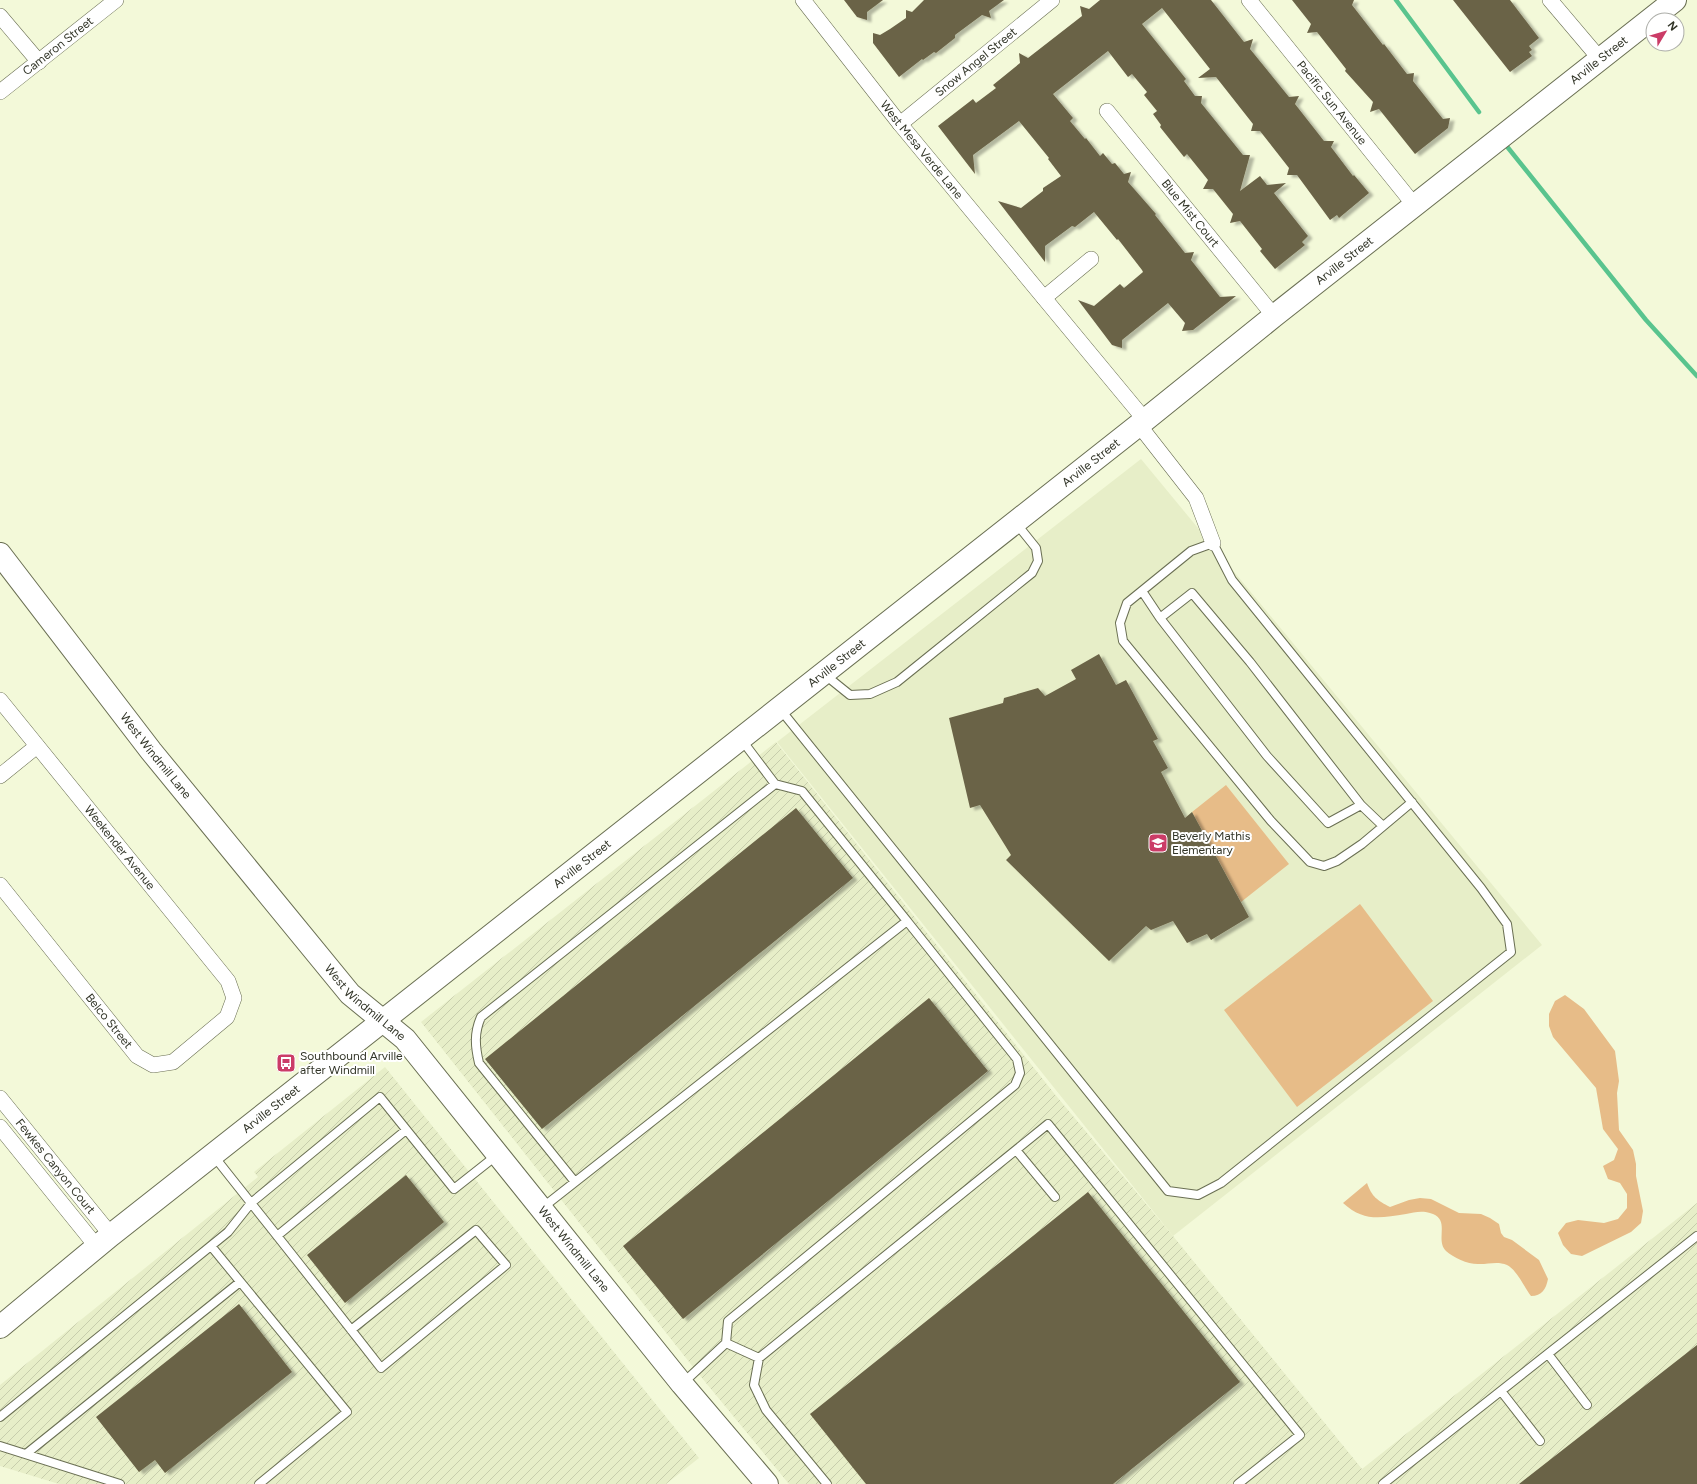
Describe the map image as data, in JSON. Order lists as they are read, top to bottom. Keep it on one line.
{"streets":{"street":["Cameron Street","Arville Street","Snow Angel Street","Pacific Sun Avenue","West Mesa Verde Lane","Blue Mist Court","West Windmill Lane","Weekender Avenue","Belco Street","Fewkes Canyon Court"]},"crossings":[["Arville Street","Pacific Sun Avenue"],["Arville Street","West Mesa Verde Lane"],["Arville Street","Blue Mist Court"],["Arville Street","West Windmill Lane"],["Arville Street","Fewkes Canyon Court"],["Snow Angel Street","West Mesa Verde Lane"],["Weekender Avenue","Belco Street"]],"places":{"school or university":["Beverly Mathis Elementary"],"bus stop":["Southbound Arville after Windmill"]},"north":"top right"}
